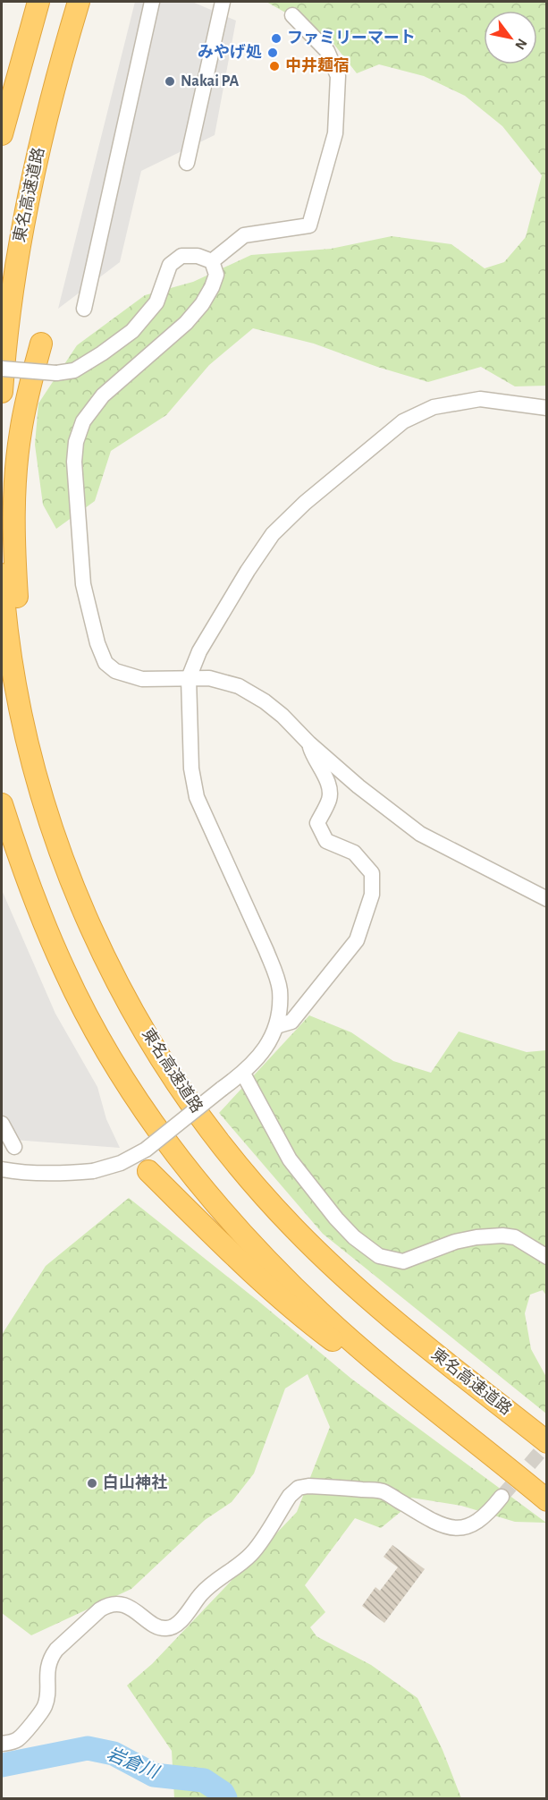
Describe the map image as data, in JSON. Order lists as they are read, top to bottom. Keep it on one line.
{"streets":{"highway":["東名高速道路"]},"water":["岩倉川"],"places":["ファミリーマート","みやげ処","中井麺宿","Nakai PA","白山神社"],"north":"bottom right"}
